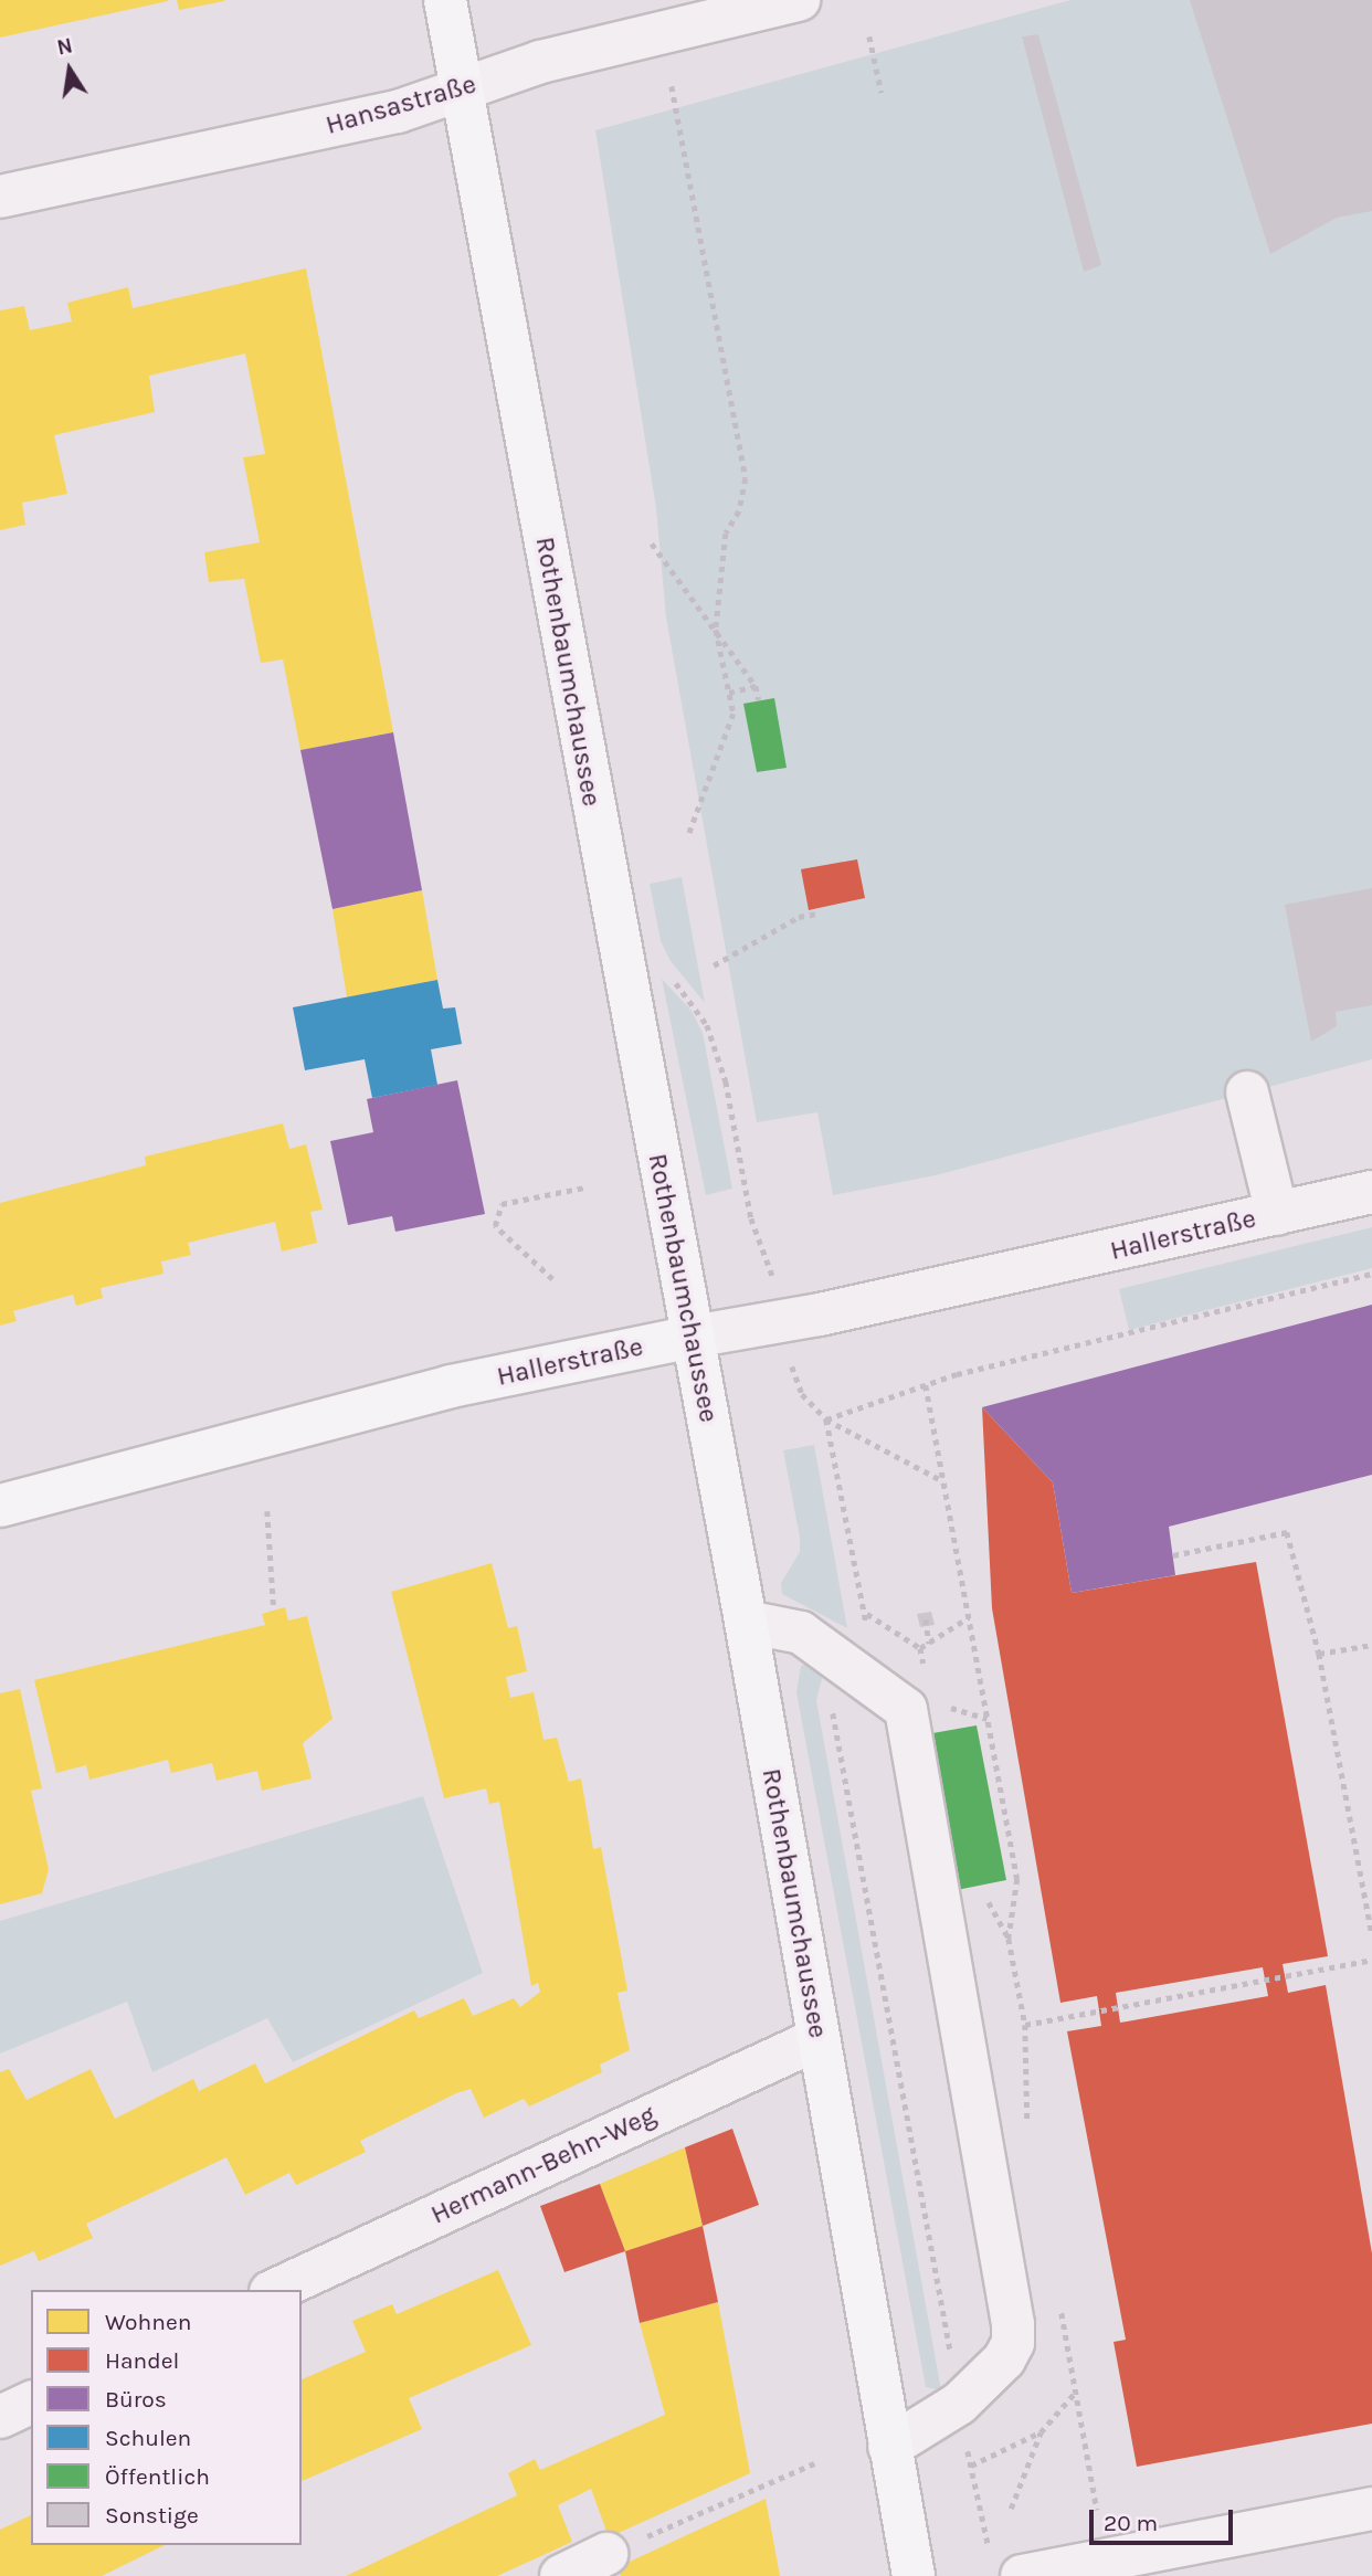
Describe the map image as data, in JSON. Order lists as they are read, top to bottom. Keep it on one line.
{"streets":{"main road":["Rothenbaumchaussee","Hallerstraße"],"street":["Hansastraße","Hermann-Behn-Weg"]},"crossings":[["Hansastraße","Rothenbaumchaussee"],["Rothenbaumchaussee","Hallerstraße"],["Rothenbaumchaussee","Hermann-Behn-Weg"]],"legend":["Wohnen","Handel","Büros","Schulen","Öffentlich","Sonstige"],"scale_bar":"20 m","north":"top"}
